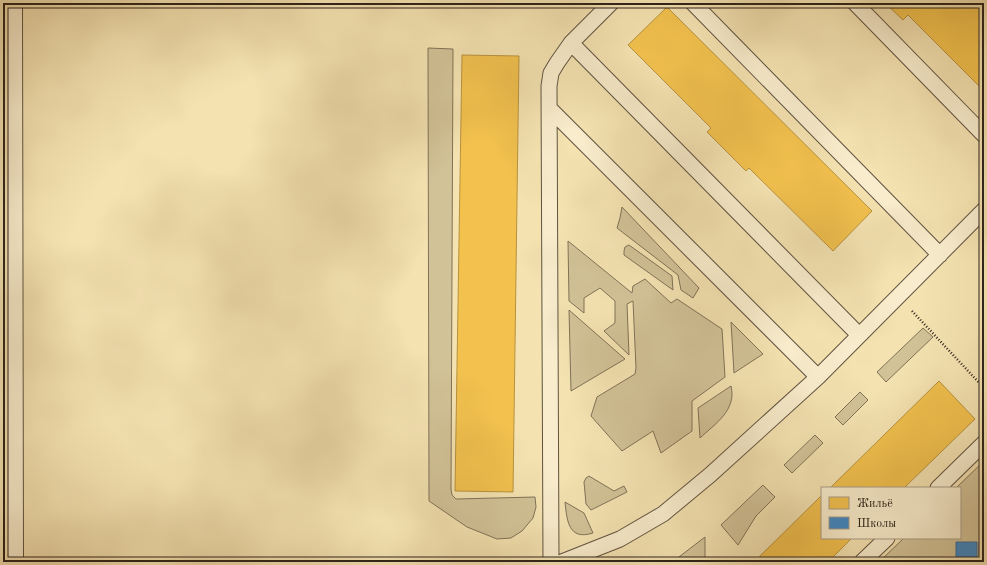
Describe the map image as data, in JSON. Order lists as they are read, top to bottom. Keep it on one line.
{"legend":["Жильё","Школы"]}
